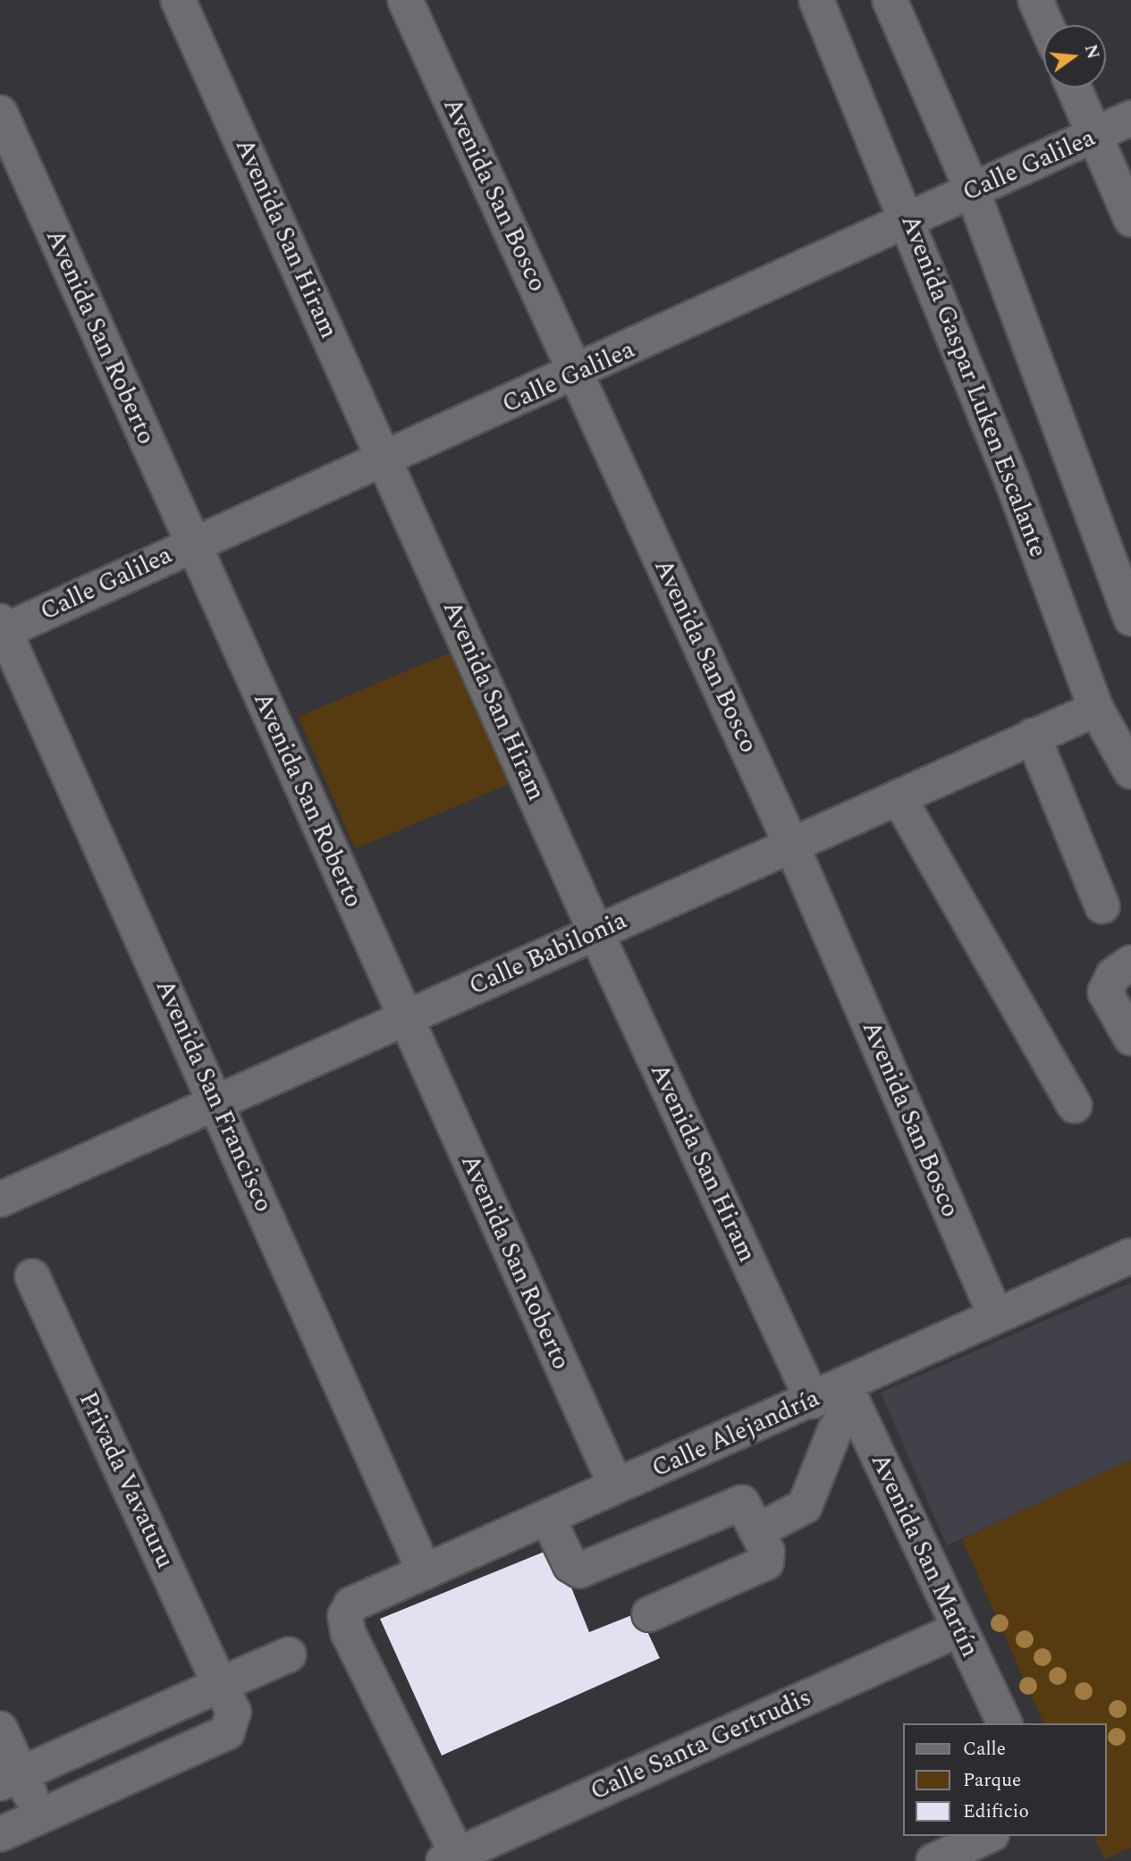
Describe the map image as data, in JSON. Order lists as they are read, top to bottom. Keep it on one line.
{"streets":{"street":["Calle Galilea","Avenida San Bosco","Avenida San Hiram","Avenida San Roberto","Avenida Gaspar Luken Escalante","Calle Babilonia","Avenida San Francisco","Calle Alejandría","Privada Vavaturu","Avenida San Martín","Calle Santa Gertrudis"]},"crossings":[["Calle Galilea","Avenida San Bosco"],["Calle Galilea","Avenida San Hiram"],["Calle Galilea","Avenida San Roberto"],["Calle Galilea","Avenida Gaspar Luken Escalante"],["Calle Galilea","Avenida San Francisco"],["Avenida San Bosco","Calle Babilonia"],["Avenida San Bosco","Calle Alejandría"],["Avenida San Hiram","Calle Babilonia"],["Avenida San Hiram","Calle Alejandría"],["Avenida San Roberto","Calle Babilonia"],["Avenida San Roberto","Calle Alejandría"],["Avenida Gaspar Luken Escalante","Calle Babilonia"],["Calle Babilonia","Avenida San Francisco"],["Avenida San Francisco","Calle Alejandría"],["Calle Alejandría","Avenida San Martín"],["Calle Alejandría","Calle Santa Gertrudis"],["Avenida San Martín","Calle Santa Gertrudis"]],"legend":["Calle","Parque","Edificio"],"north":"right"}
